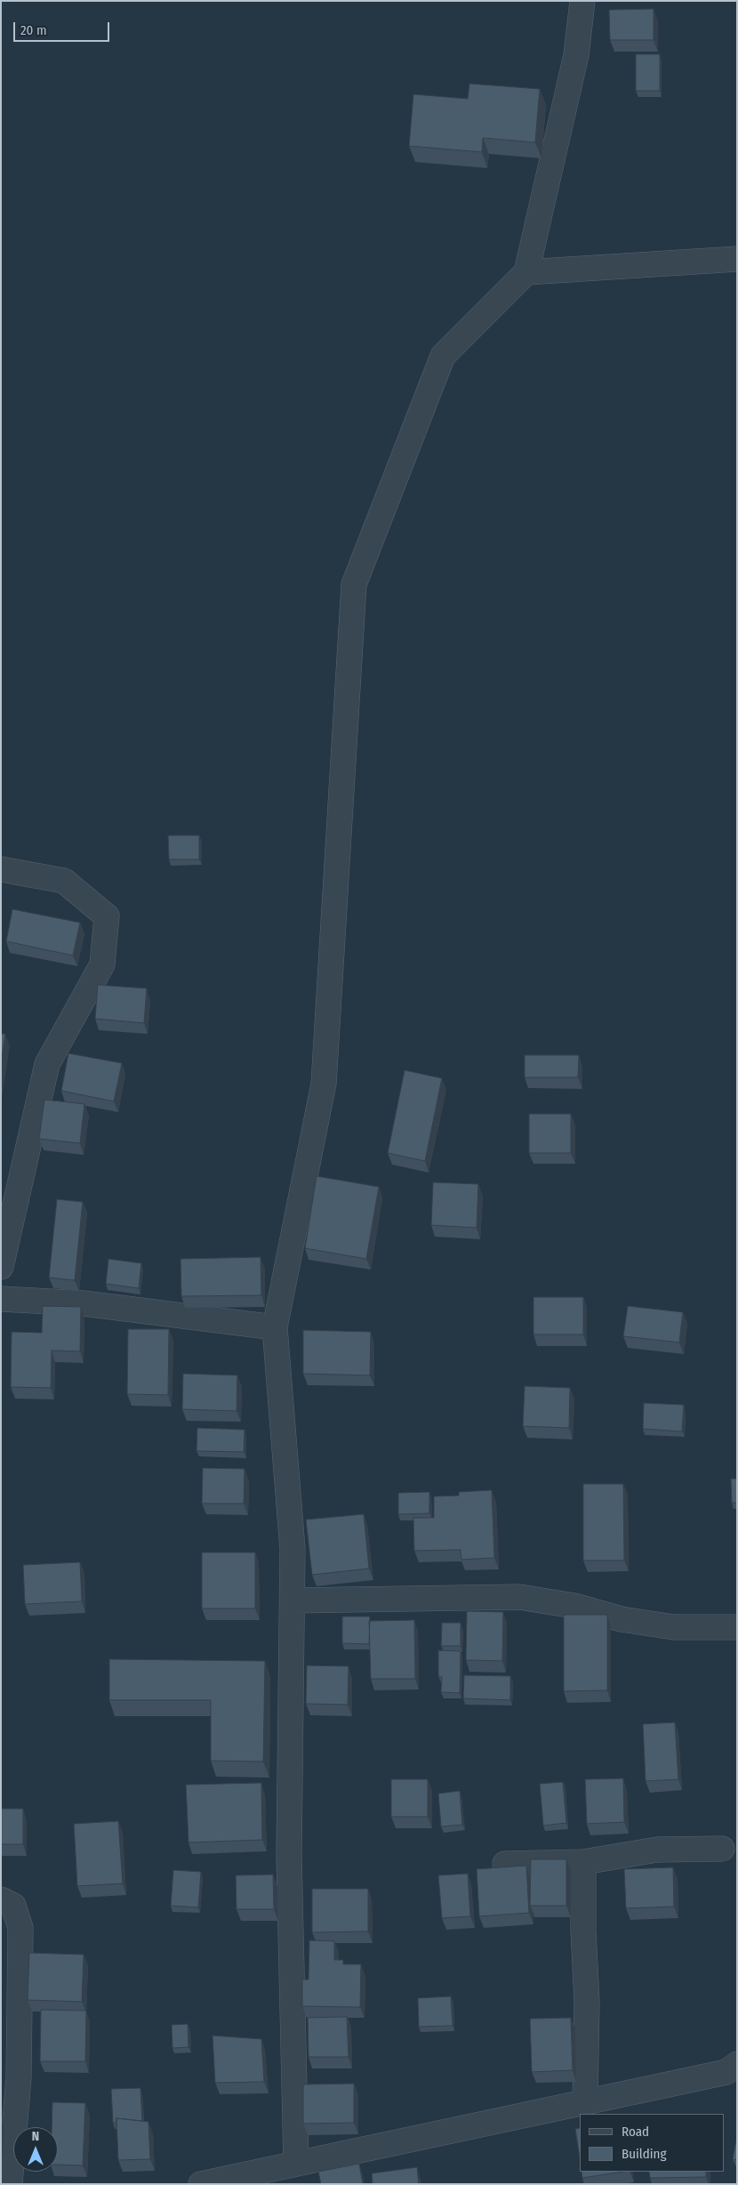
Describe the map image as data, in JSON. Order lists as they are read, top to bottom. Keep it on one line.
{"legend":["Road","Building"],"scale_bar":"20 m","north":"top"}
